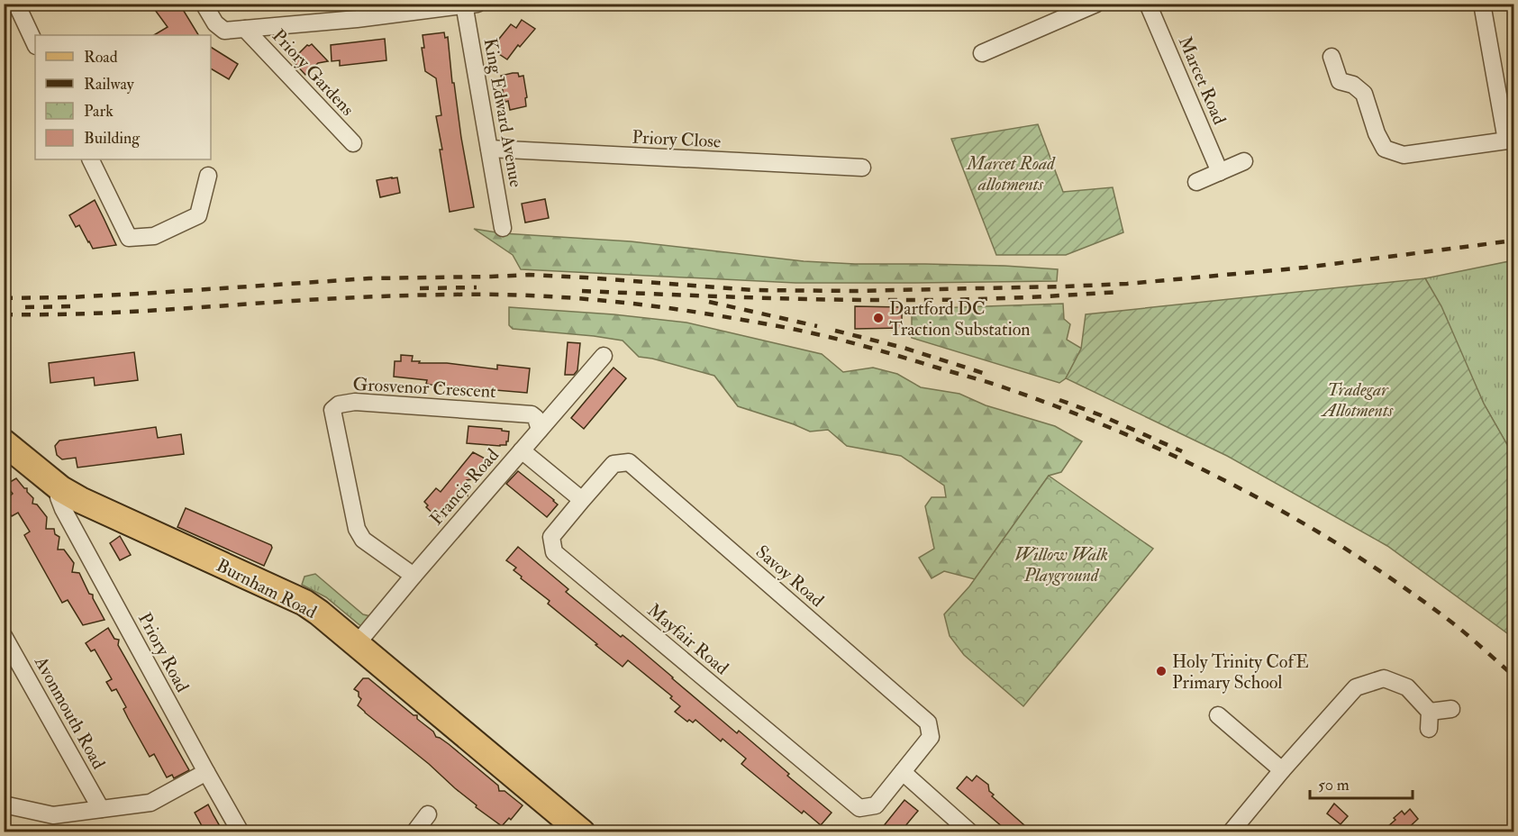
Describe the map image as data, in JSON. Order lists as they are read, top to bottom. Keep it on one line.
{"streets":{"main road":["Burnham Road"],"street":["Priory Gardens","Marcet Road","King Edward Avenue","Priory Close","Grosvenor Crescent","Francis Road","Savoy Road","Mayfair Road","Priory Road","Avonmouth Road"]},"crossings":[["King Edward Avenue","Priory Close"],["Grosvenor Crescent","Francis Road"],["Francis Road","Burnham Road"],["Savoy Road","Mayfair Road"],["Burnham Road","Priory Road"]],"parks":["Marcet Road allotments","Tradegar Allotments","Willow Walk Playground"],"places":["Dartford DC Traction Substation","Holy Trinity CofE Primary School"],"legend":["Road","Railway","Park","Building"],"scale_bar":"50 m"}
